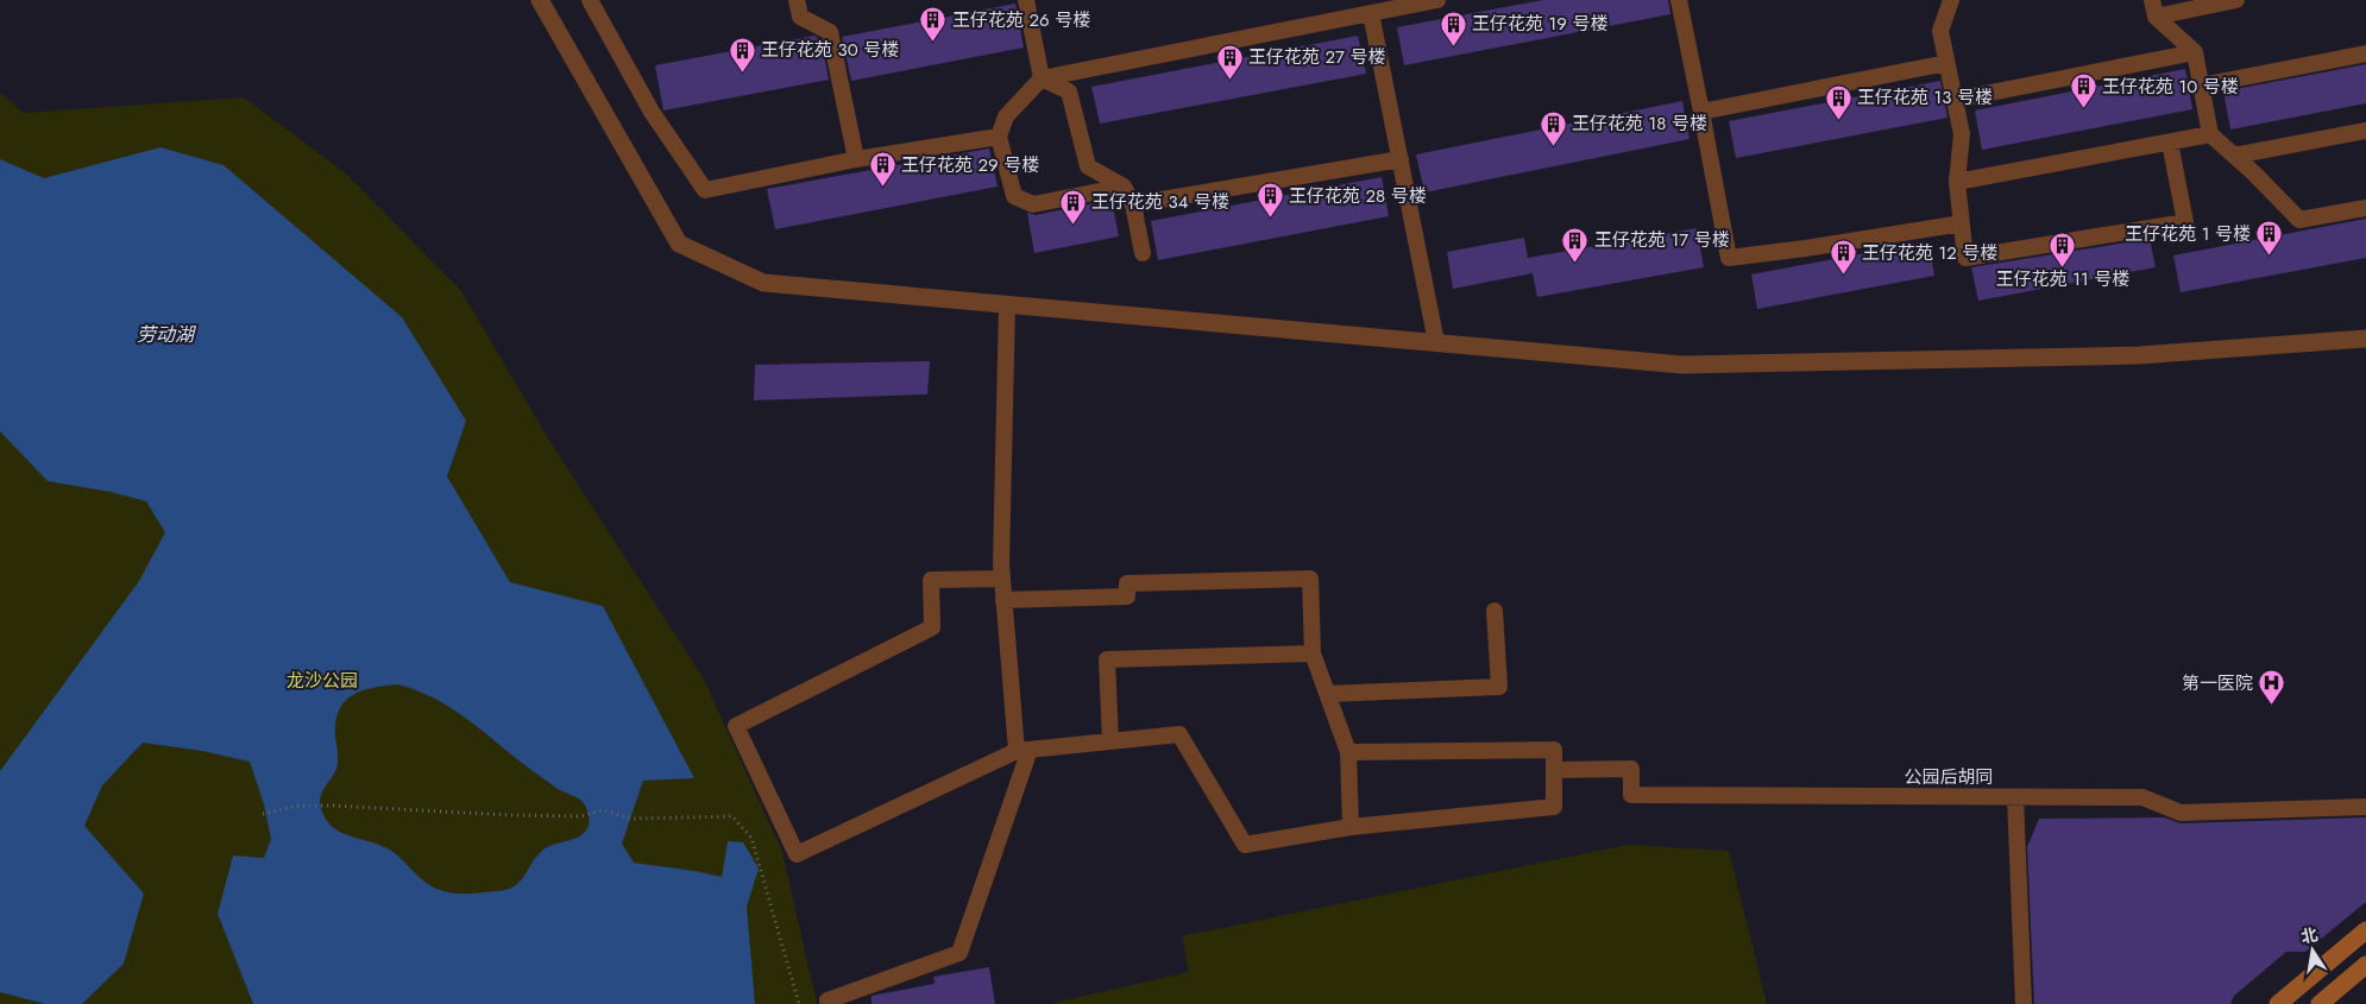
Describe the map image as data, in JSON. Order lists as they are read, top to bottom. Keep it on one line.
{"streets":{"street":["公园后胡同"]},"water":["劳动湖"],"parks":["龙沙公园"],"places":{"building":["王仔花苑 26 号楼","王仔花苑 19 号楼","王仔花苑 30 号楼","王仔花苑 27 号楼","王仔花苑 10 号楼","王仔花苑 13 号楼","王仔花苑 18 号楼","王仔花苑 29 号楼","王仔花苑 28 号楼","王仔花苑 34 号楼","王仔花苑 1 号楼","王仔花苑 17 号楼","王仔花苑 11 号楼","王仔花苑 12 号楼"],"hospital":["第一医院"]},"north":"top"}
